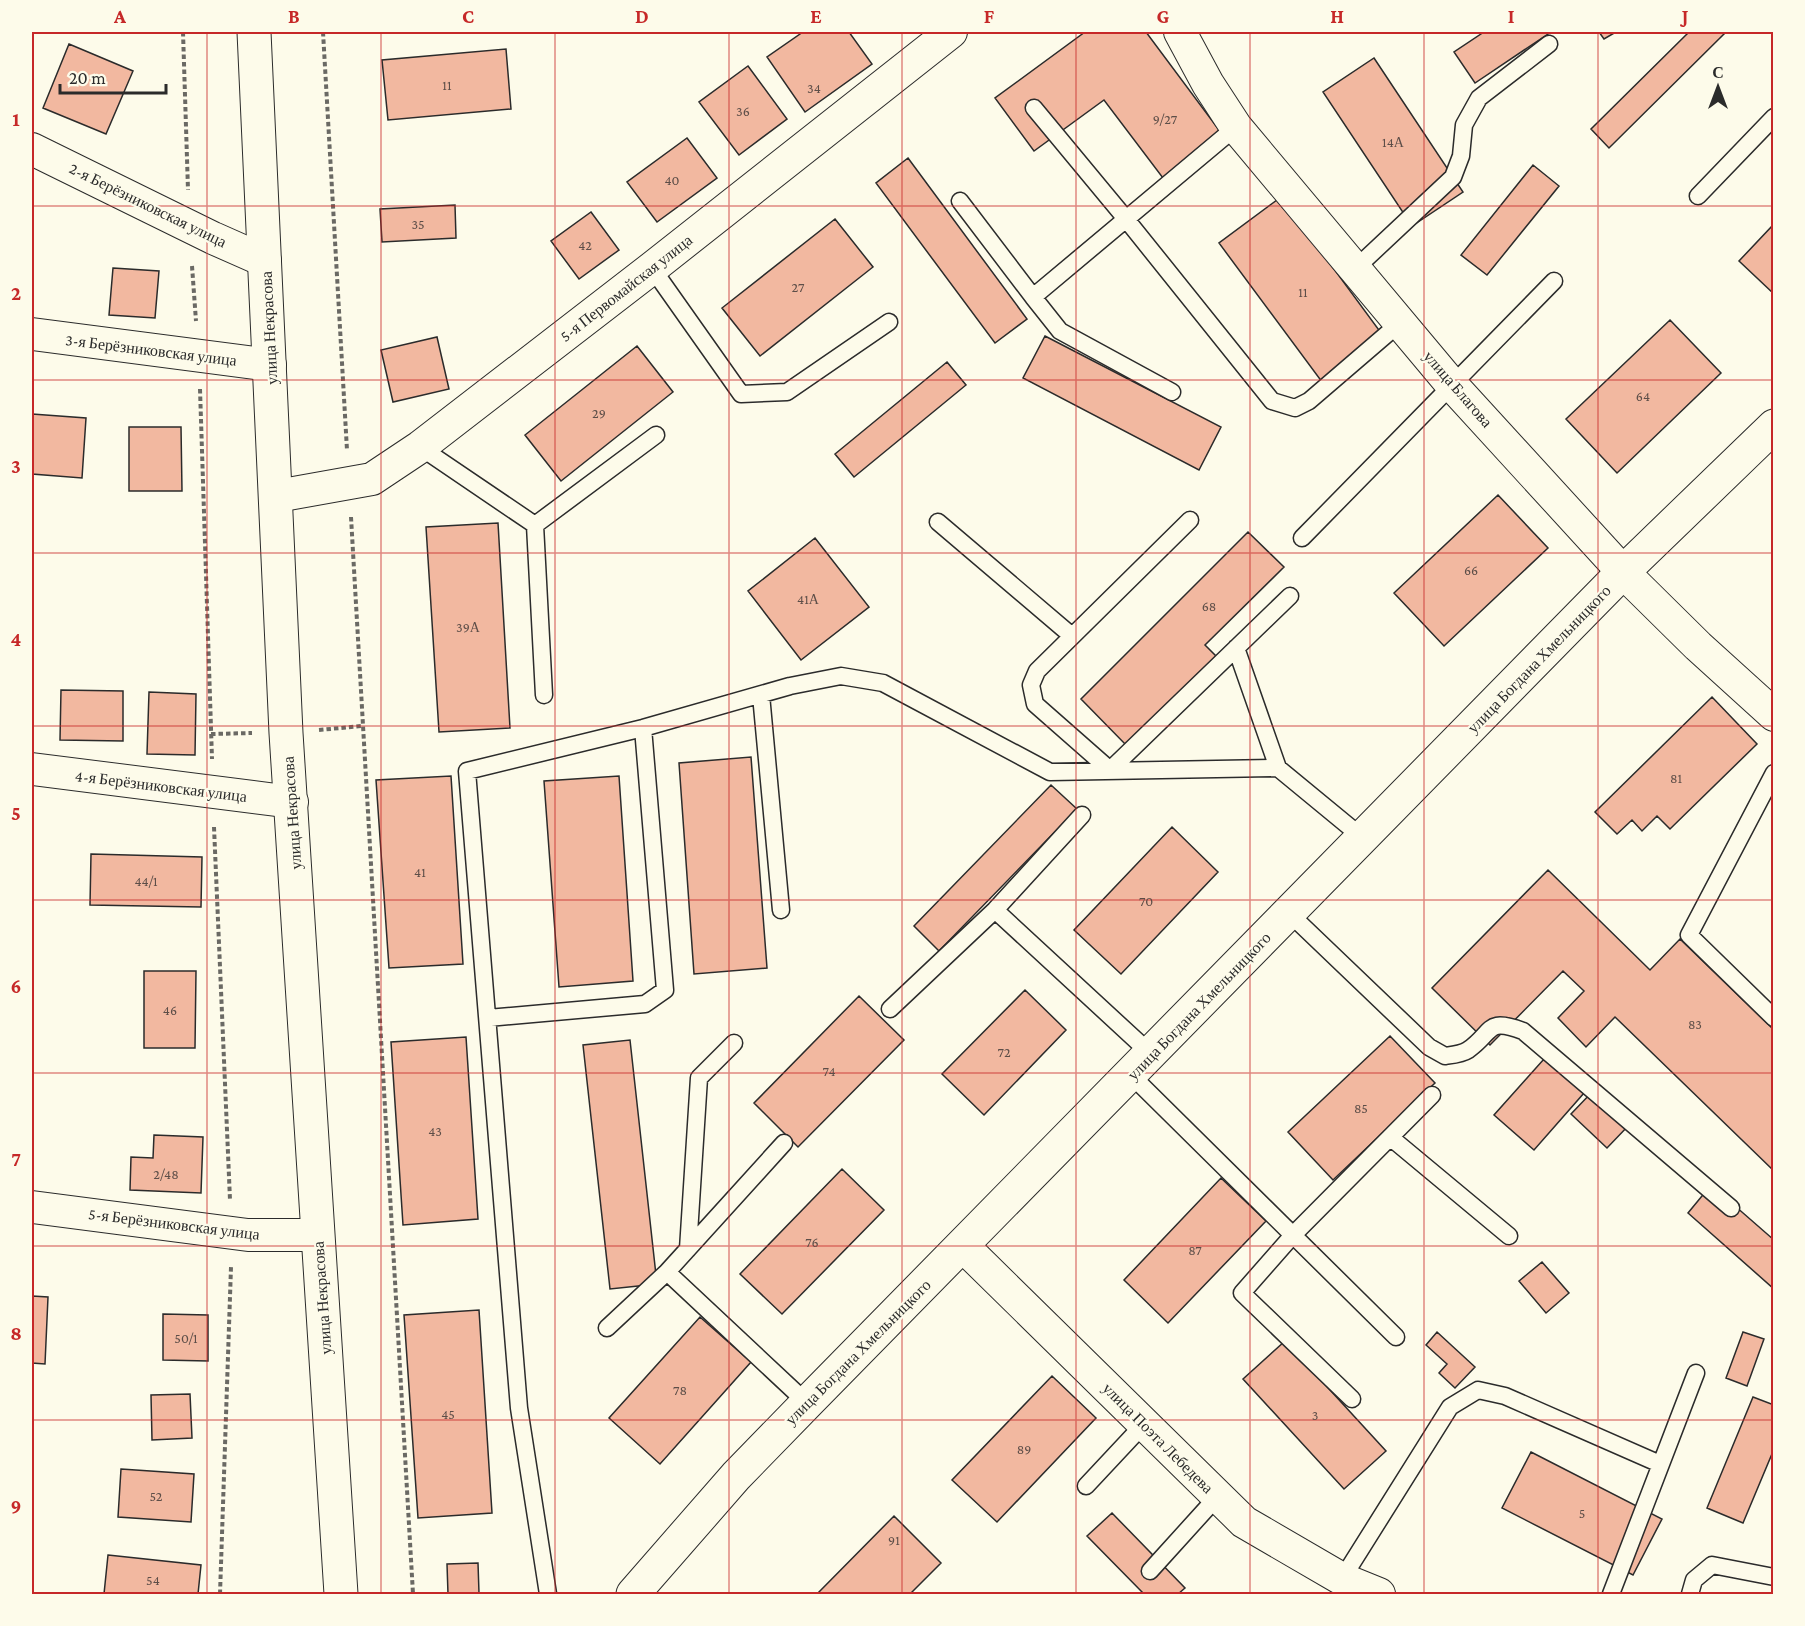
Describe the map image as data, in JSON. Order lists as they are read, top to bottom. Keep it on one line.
{"streets":{"main road":["улица Некрасова","улица Богдана Хмельницкого"],"street":["2-я Берёзниковская улица","5-я Первомайская улица","3-я Берёзниковская улица","улица Благова","4-я Берёзниковская улица","5-я Берёзниковская улица","улица Поэта Лебедева"]},"crossings":[["2-я Берёзниковская улица","улица Некрасова"],["5-я Первомайская улица","улица Некрасова"],["улица Некрасова","3-я Берёзниковская улица"],["улица Некрасова","4-я Берёзниковская улица"],["улица Некрасова","5-я Берёзниковская улица"],["улица Благова","улица Богдана Хмельницкого"],["улица Богдана Хмельницкого","улица Поэта Лебедева"]],"house_numbers":["11","34","36","9/27","14А","40","35","42","27","11","64","29","66","41А","68","39А","81","41","44/1","70","46","83","72","74","85","43","2/48","76","87","50/1","78","45","3","89","52","5","91","54"],"scale_bar":"20 m","north":"top","grid":{"columns":["A","B","C","D","E","F","G","H","I","J"],"rows":["1","2","3","4","5","6","7","8","9"]}}
